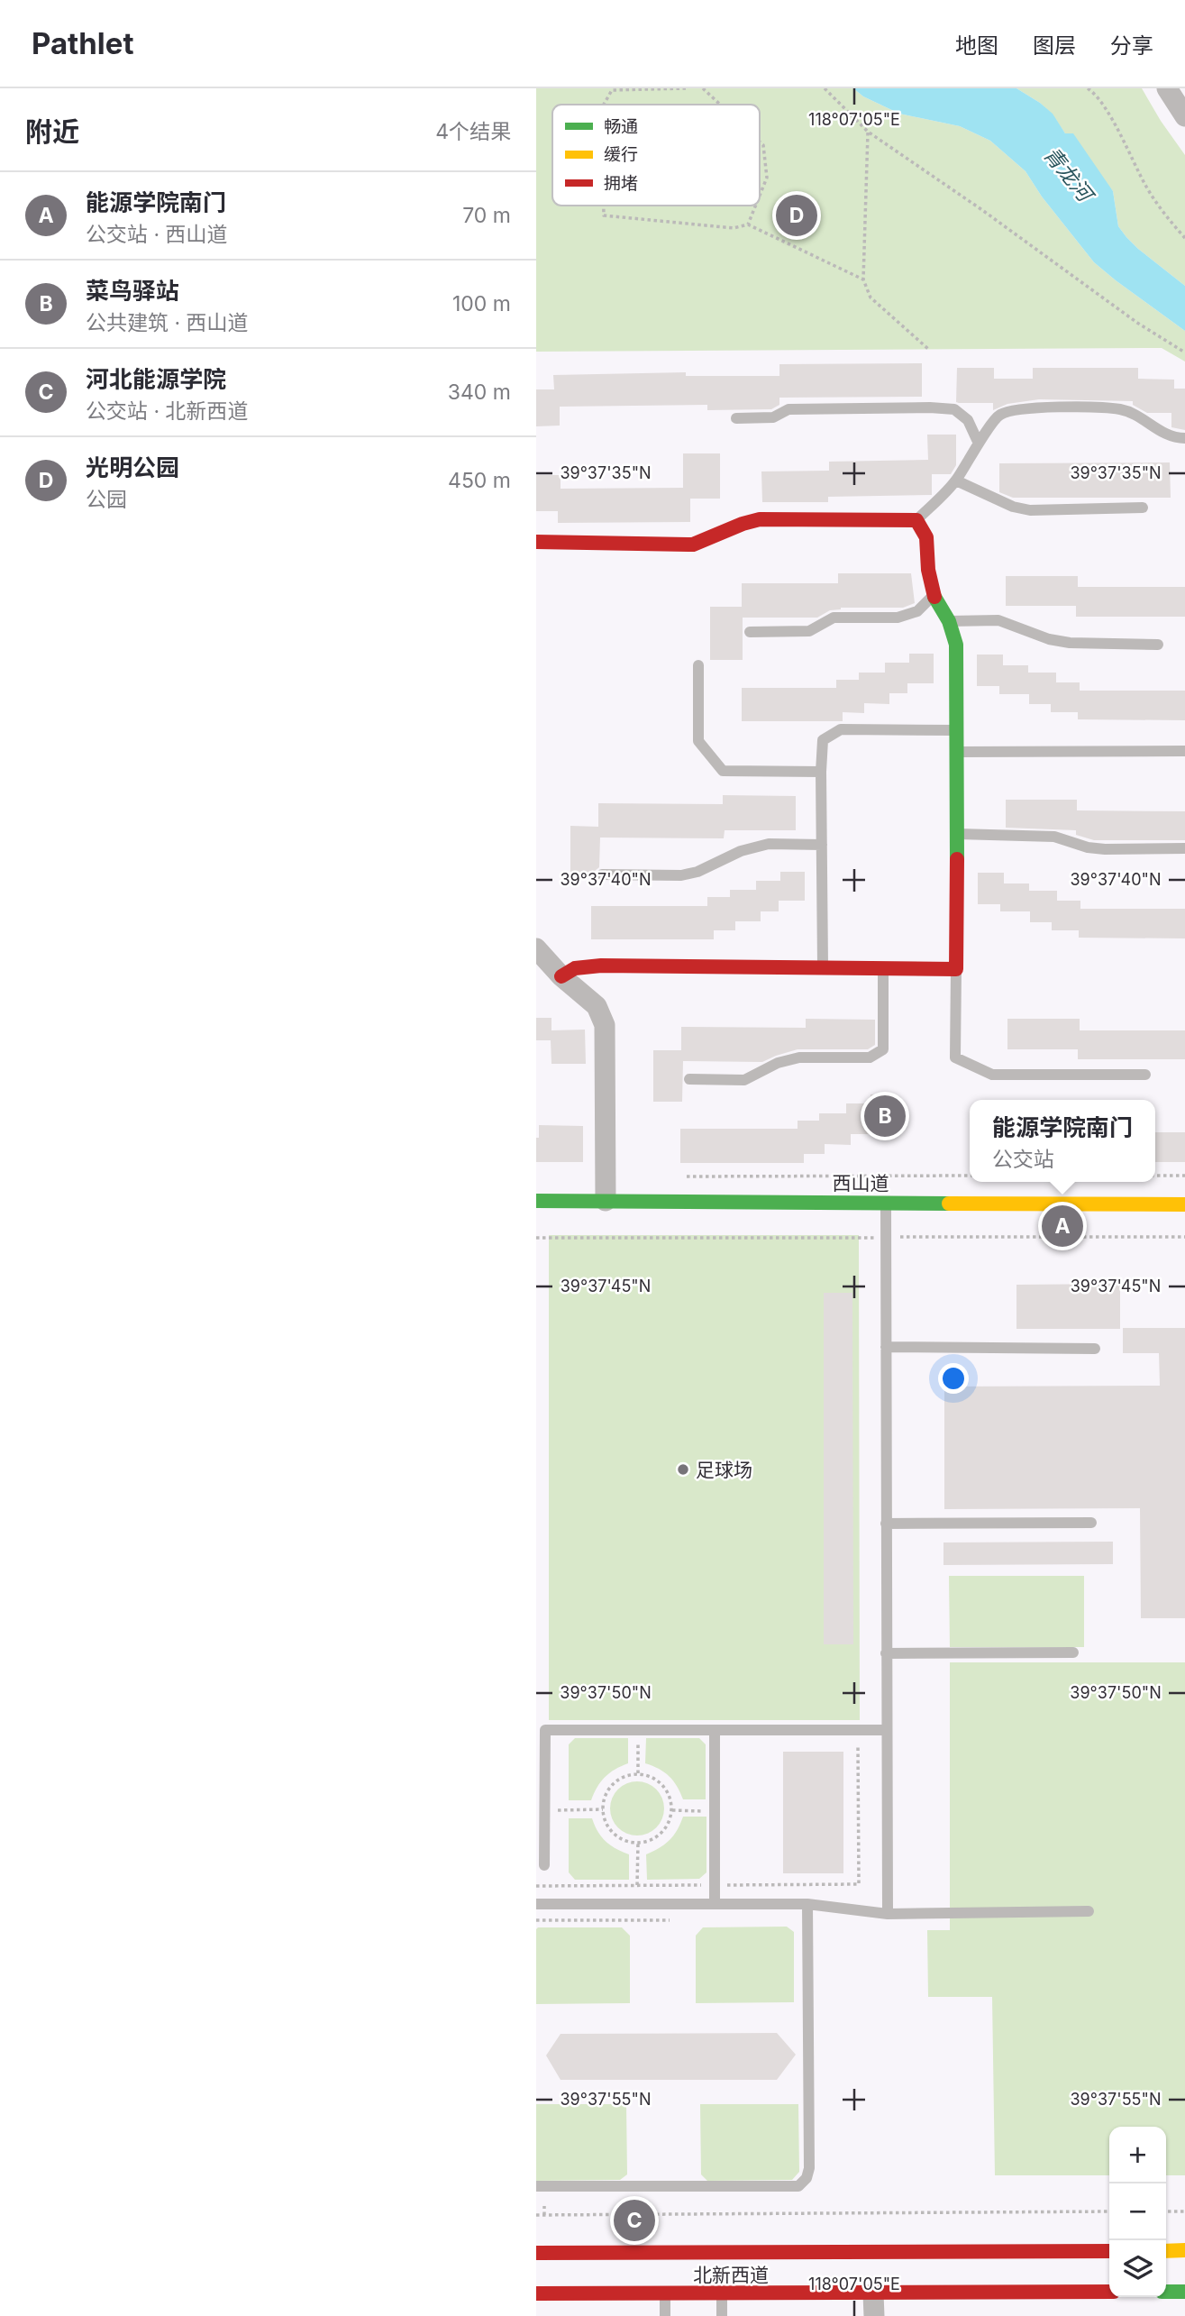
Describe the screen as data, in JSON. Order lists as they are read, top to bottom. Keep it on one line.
{"streets":{"street":["西山道","北新西道"]},"water":["青龙河"],"places":["足球场"],"legend":["畅通","缓行","拥堵"],"page":{"header":"Pathlet","nav":["地图","图层","分享"],"heading":["附近","4个结果"],"list":[{"mark":"A","name":"能源学院南门","note":"公交站 · 西山道","value":"70 m"},{"mark":"B","name":"菜鸟驿站","note":"公共建筑 · 西山道","value":"100 m"},{"mark":"C","name":"河北能源学院","note":"公交站 · 北新西道","value":"340 m"},{"mark":"D","name":"光明公园","note":"公园","value":"450 m"}],"pins":["D","B","A","C"],"popup":["能源学院南门","公交站"],"map_buttons":["+","−"]},"coordinates":["118°07'05\"E","39°37'35\"N","39°37'40\"N","39°37'45\"N","39°37'50\"N","39°37'55\"N"]}
